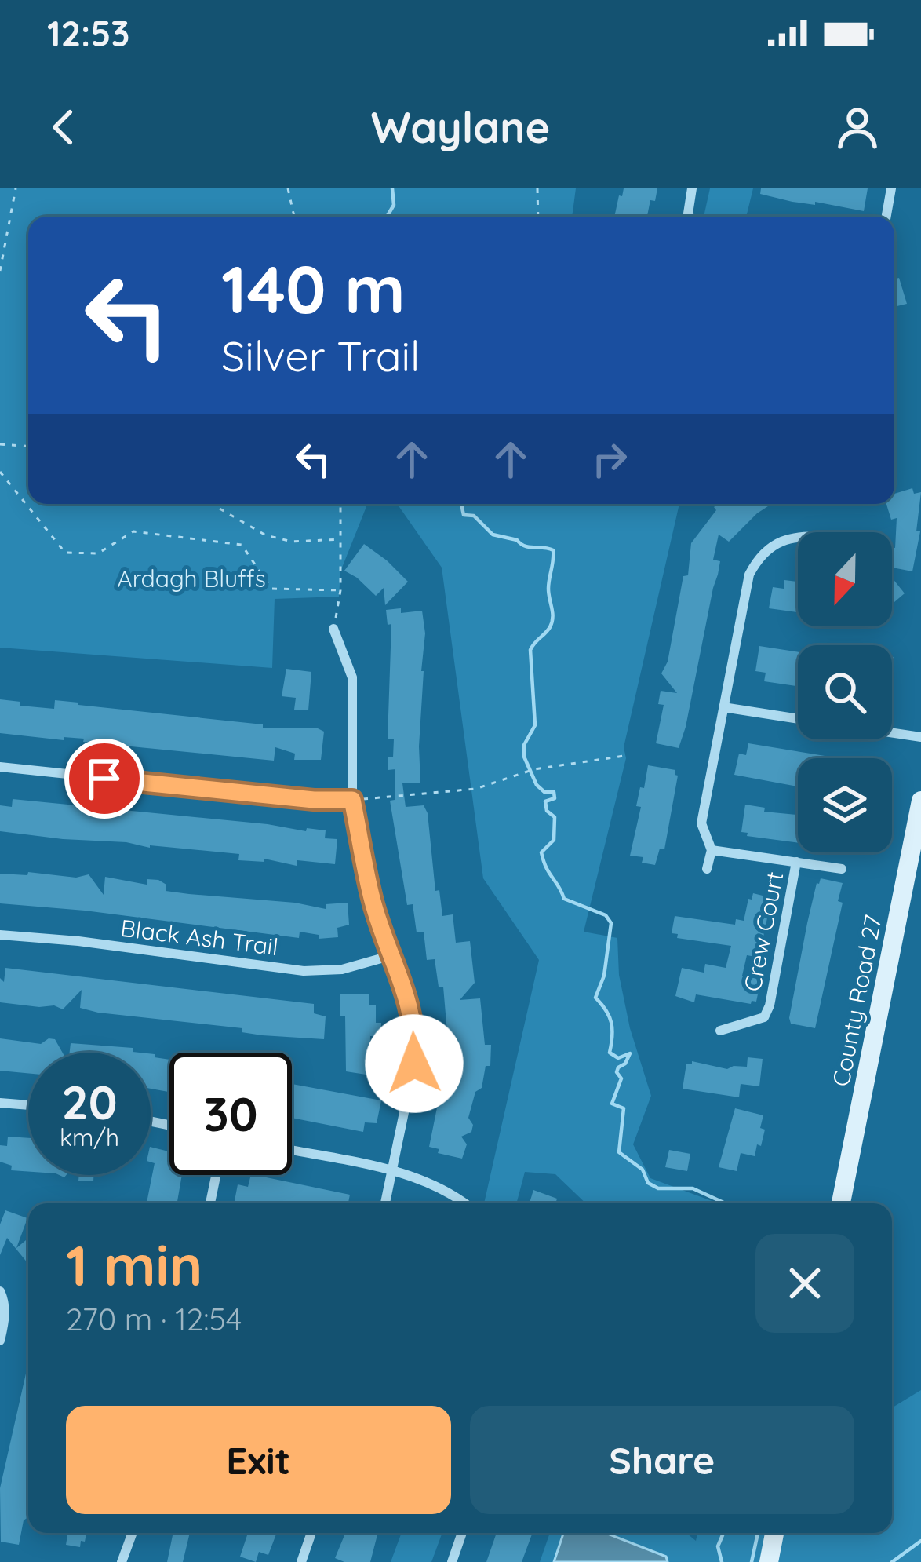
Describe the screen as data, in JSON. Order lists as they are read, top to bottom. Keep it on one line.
{"streets":{"main road":["County Road 27"],"street":["Crew Court","Black Ash Trail"]},"parks":["Ardagh Bluffs"],"north":"bottom","page":{"status":"12:53","header":"Waylane","turn":["140 m","Silver Trail"],"speed":"20 km/h","limit":"30","heading":["1 min","270 m · 12:54"],"buttons":["Exit","Share"]}}
